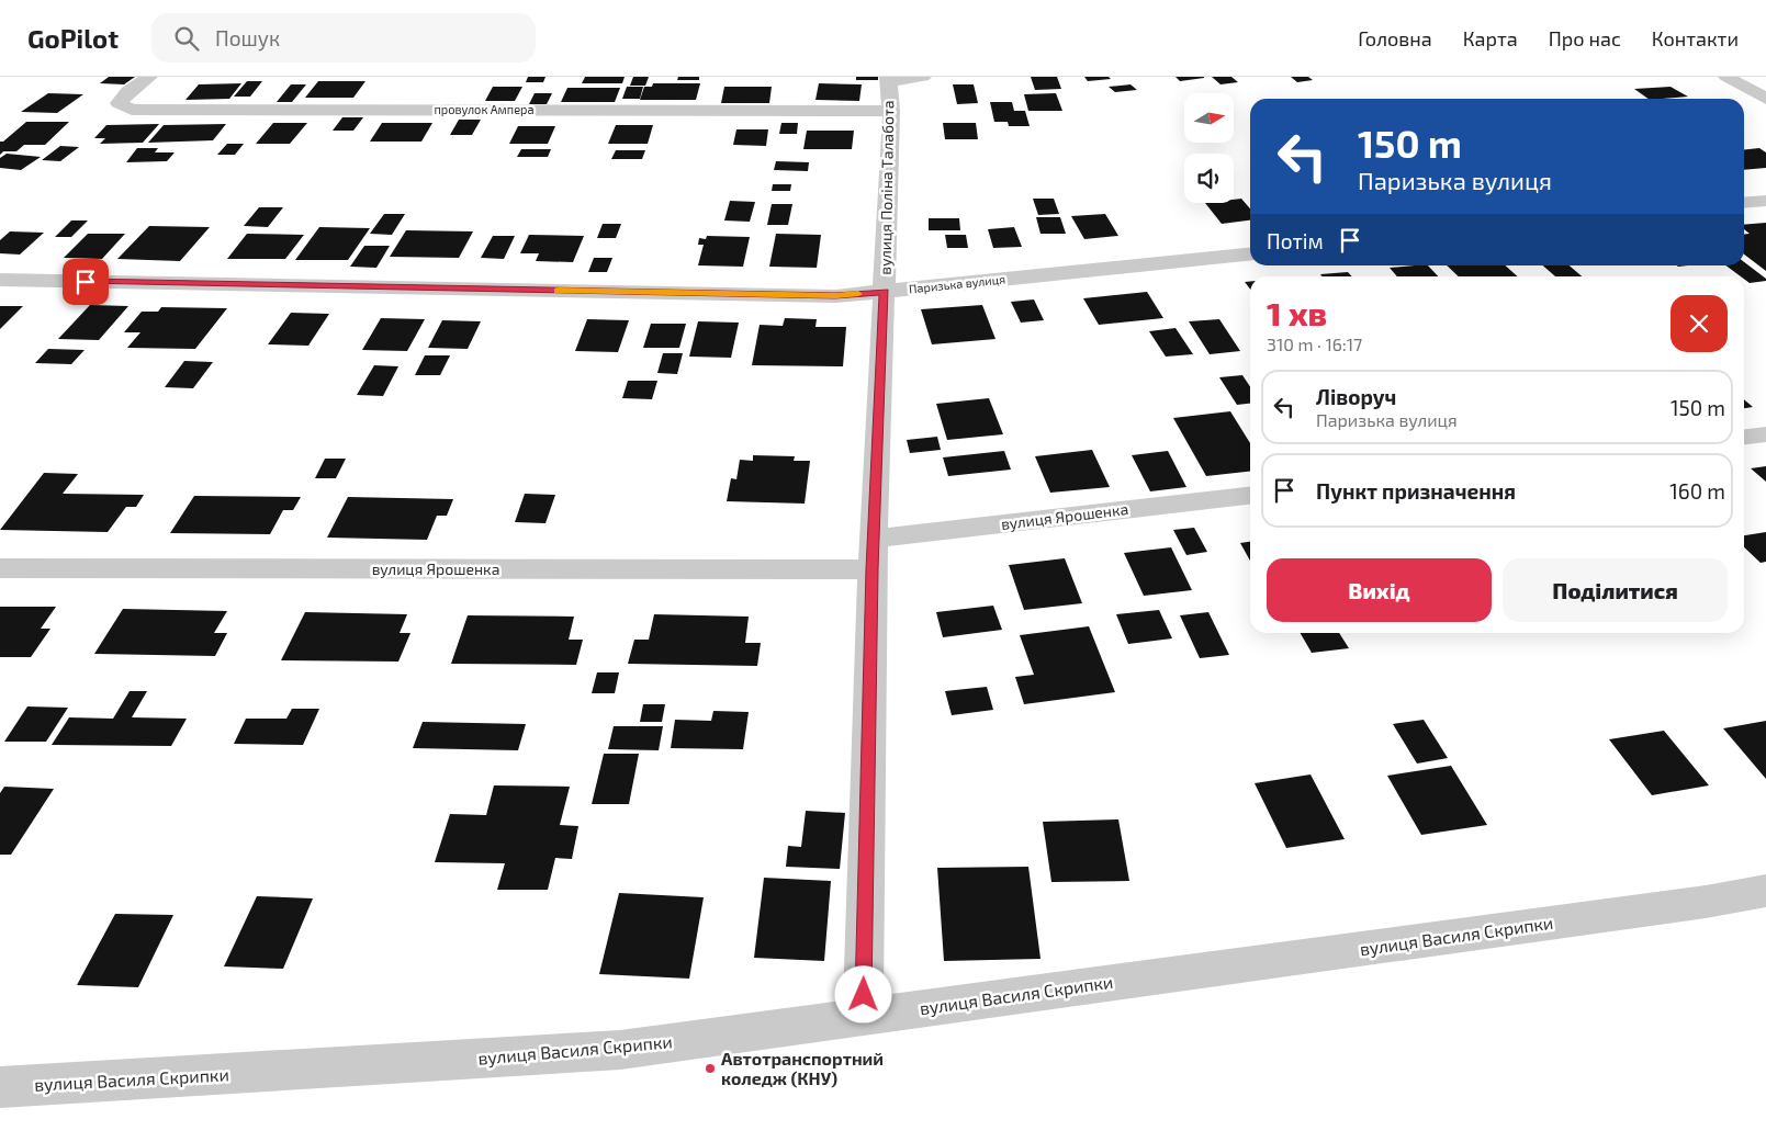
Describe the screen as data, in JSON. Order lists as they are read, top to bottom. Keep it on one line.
{"streets":{"street":["провулок Ампера","вулиця Поліна Талабота","Паризька вулиця","вулиця Ярошенка","вулиця Василя Скрипки"]},"crossings":[["провулок Ампера","вулиця Поліна Талабота"],["вулиця Поліна Талабота","Паризька вулиця"],["вулиця Поліна Талабота","вулиця Ярошенка"],["вулиця Поліна Талабота","вулиця Василя Скрипки"]],"places":["Автотранспортний коледж (КНУ)"],"north":"right","page":{"header":"GoPilot","search":"Пошук","nav":["Головна","Карта","Про нас","Контакти"],"turn":["150 m","Паризька вулиця"],"then":"Потім","heading":["1 хв","310 m · 16:17"],"list":[{"name":"Ліворуч","note":"Паризька вулиця","value":"150 m"},{"name":"Пункт призначення","value":"160 m"}],"buttons":["Вихід","Поділитися"]}}
